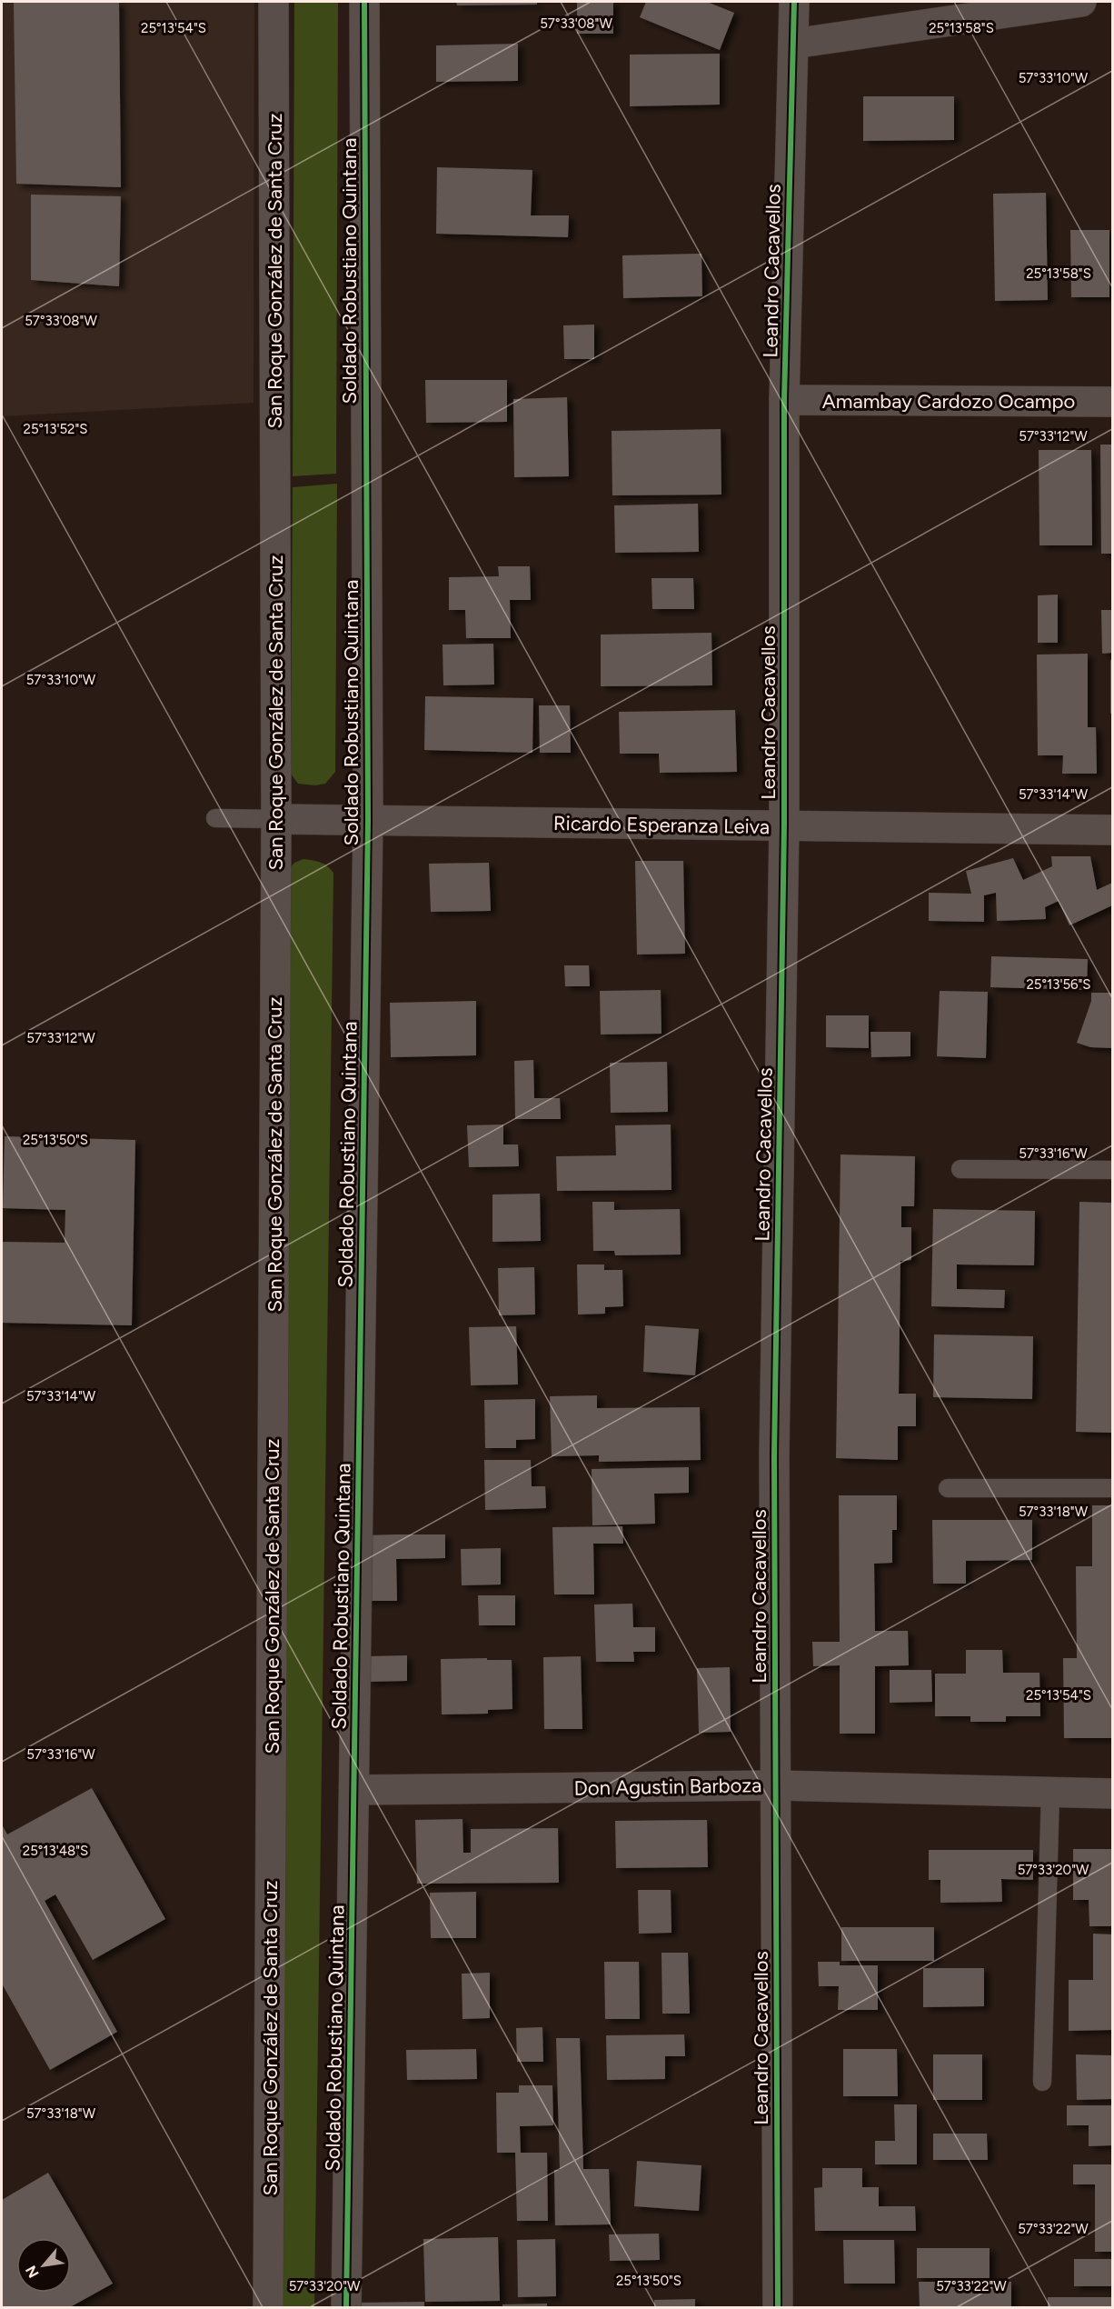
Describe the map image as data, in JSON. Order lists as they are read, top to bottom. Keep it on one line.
{"streets":{"street":["San Roque González de Santa Cruz","Soldado Robustiano Quintana","Leandro Cacavellos","Amambay Cardozo Ocampo","Ricardo Esperanza Leiva","Don Agustin Barboza"]},"crossings":[["San Roque González de Santa Cruz","Ricardo Esperanza Leiva"],["Soldado Robustiano Quintana","Ricardo Esperanza Leiva"],["Soldado Robustiano Quintana","Don Agustin Barboza"],["Leandro Cacavellos","Amambay Cardozo Ocampo"],["Leandro Cacavellos","Ricardo Esperanza Leiva"],["Leandro Cacavellos","Don Agustin Barboza"]],"north":"bottom left","coordinates":["57°33'08\"W","25°13'54\"S","25°13'58\"S","57°33'10\"W","25°13'52\"S","57°33'12\"W","57°33'14\"W","25°13'56\"S","25°13'50\"S","57°33'16\"W","57°33'18\"W","25°13'48\"S","57°33'20\"W","57°33'22\"W"]}
